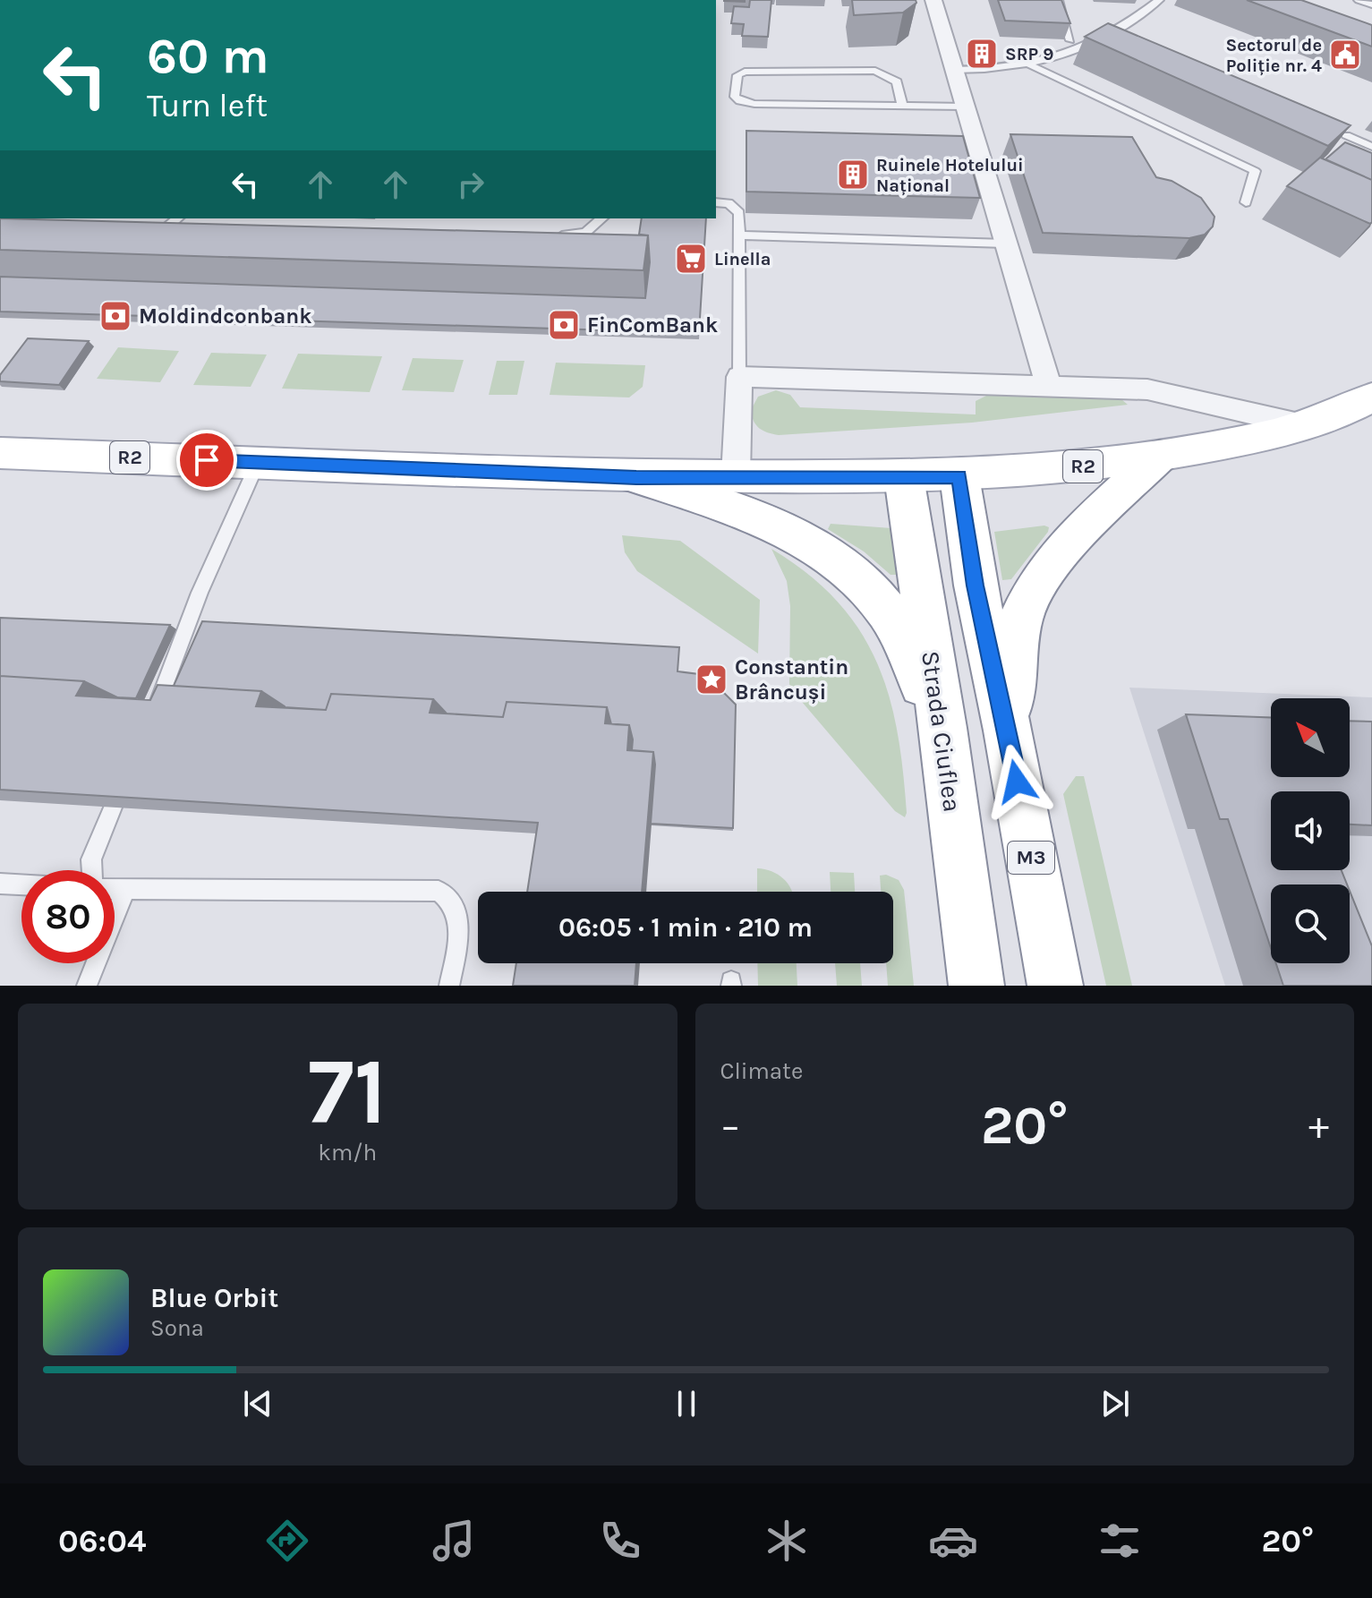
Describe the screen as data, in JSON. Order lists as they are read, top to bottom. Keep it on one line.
{"streets":{"main road":["R2","Strada Ciuflea","M3"]},"crossings":[["R2","Strada Ciuflea"],["R2","M3"]],"places":{"building":["SRP 9","Ruinele Hotelului Național"],"public building":["Sectorul de Poliție nr. 4"],"supermarket":["Linella"],"bank":["Moldindconbank","FinComBank"],"place":["Constantin Brâncuși"]},"north":"top left","page":{"turn":["60 m","Turn left"],"limit":"80","trip":"06:05 · 1 min · 210 m","tile":[["71","km/h"],"Climate"],"heat":["−","20°","+"],"song":["Blue Orbit","Sona"],"tabs":["06:04","20°"]}}
